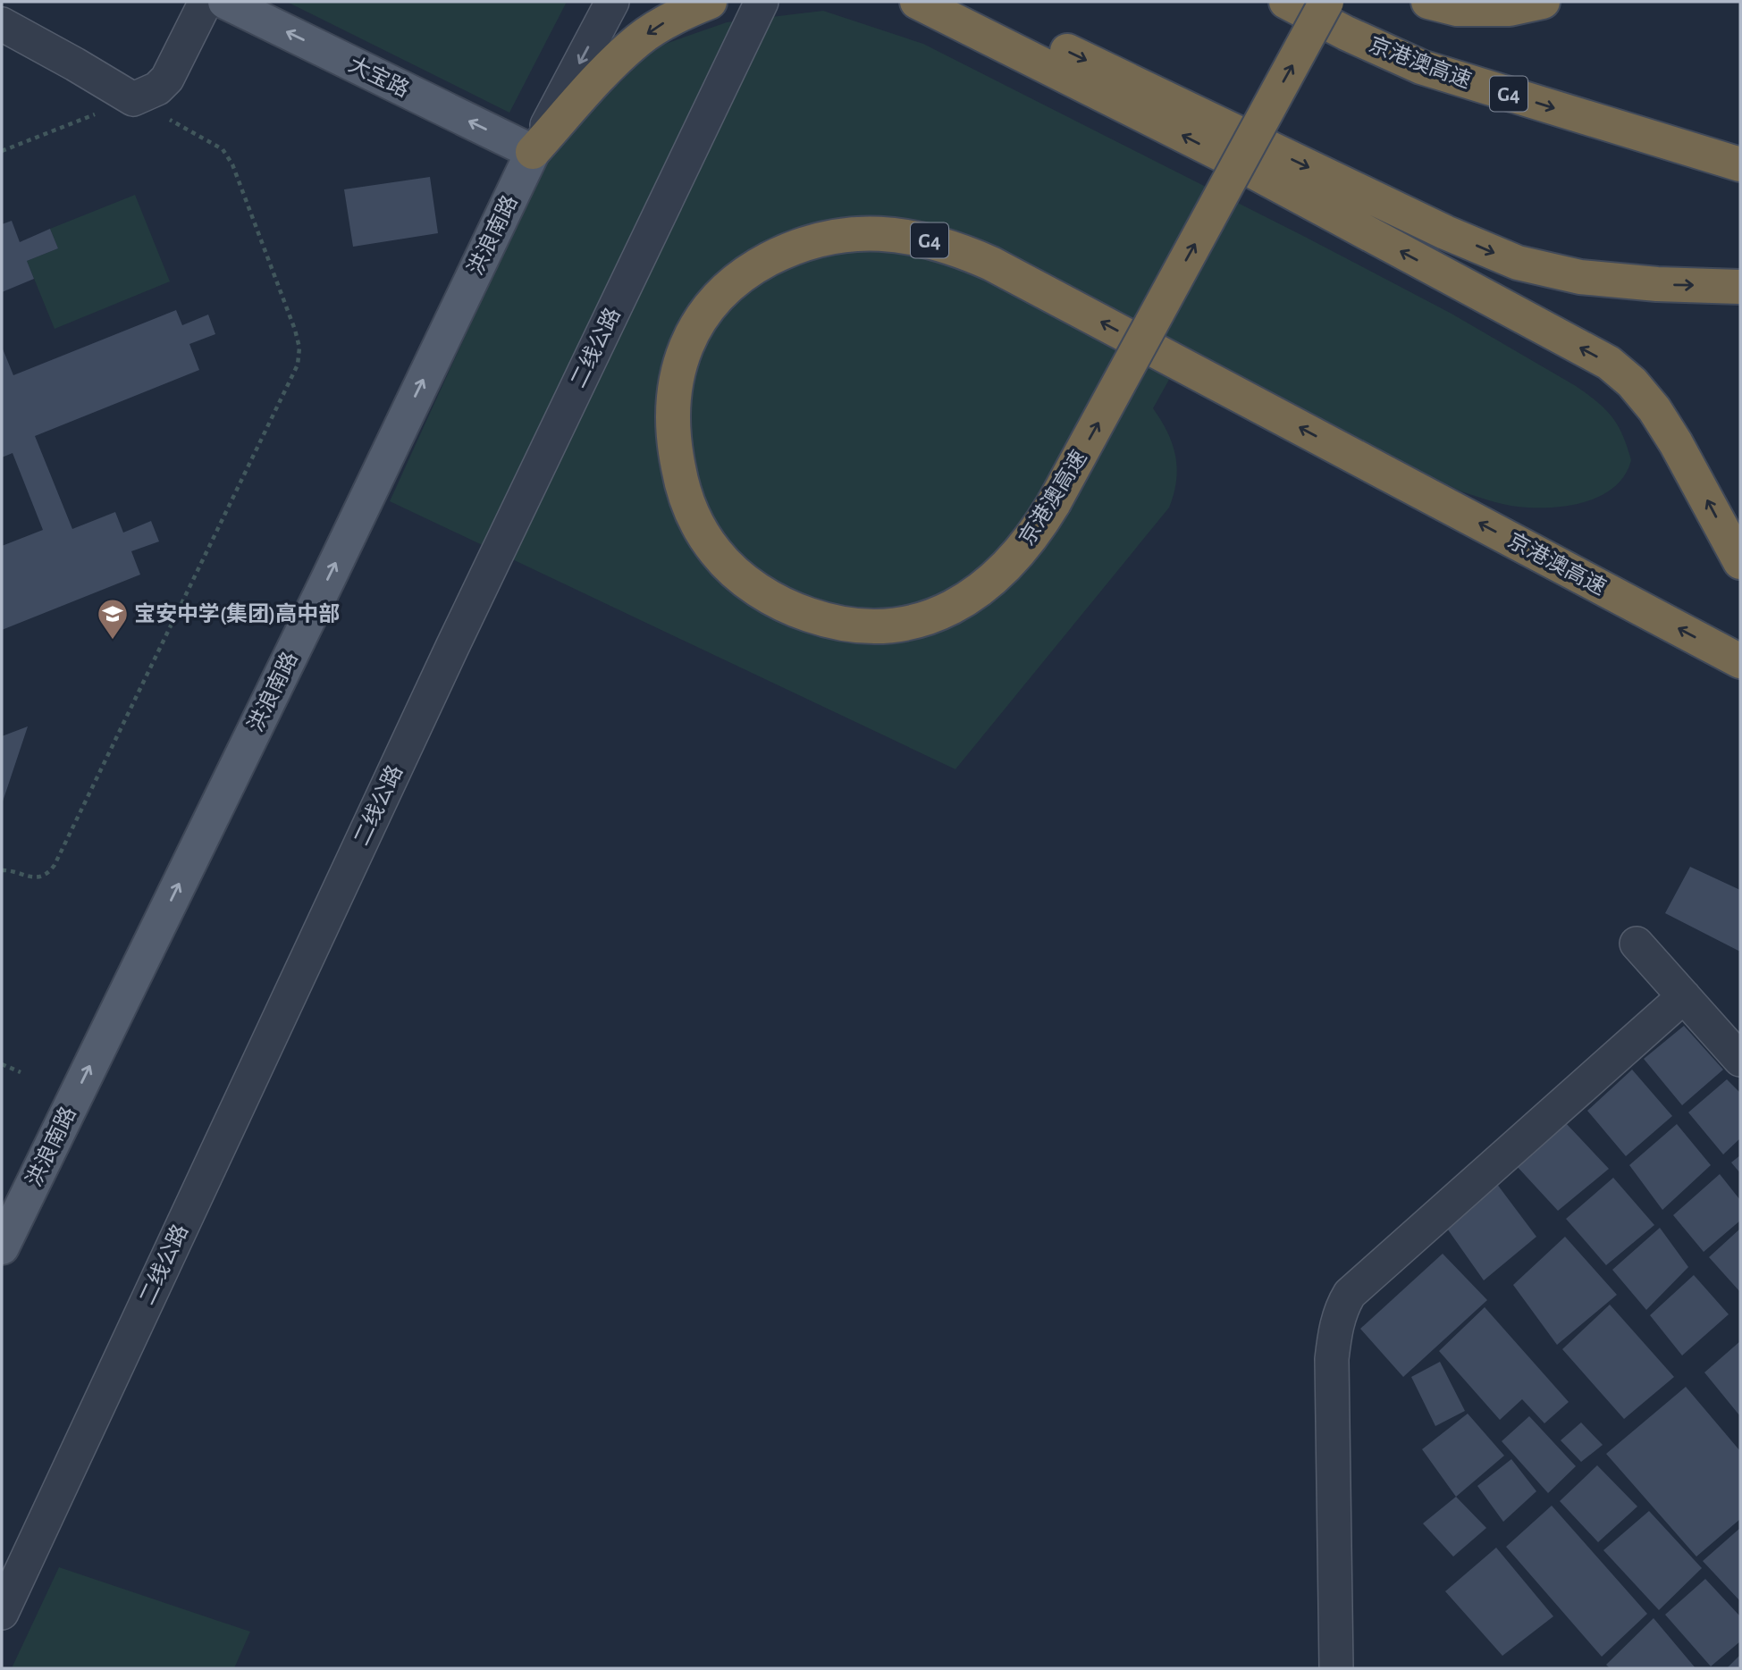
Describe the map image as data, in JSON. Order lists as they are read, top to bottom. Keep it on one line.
{"streets":{"highway":["京港澳高速","G4"],"main road":["大宝路","洪浪南路"],"street":["二线公路"]},"crossings":[["大宝路","洪浪南路"]],"one_way":["大宝路"],"places":{"school or university":["宝安中学(集团)高中部"]}}
